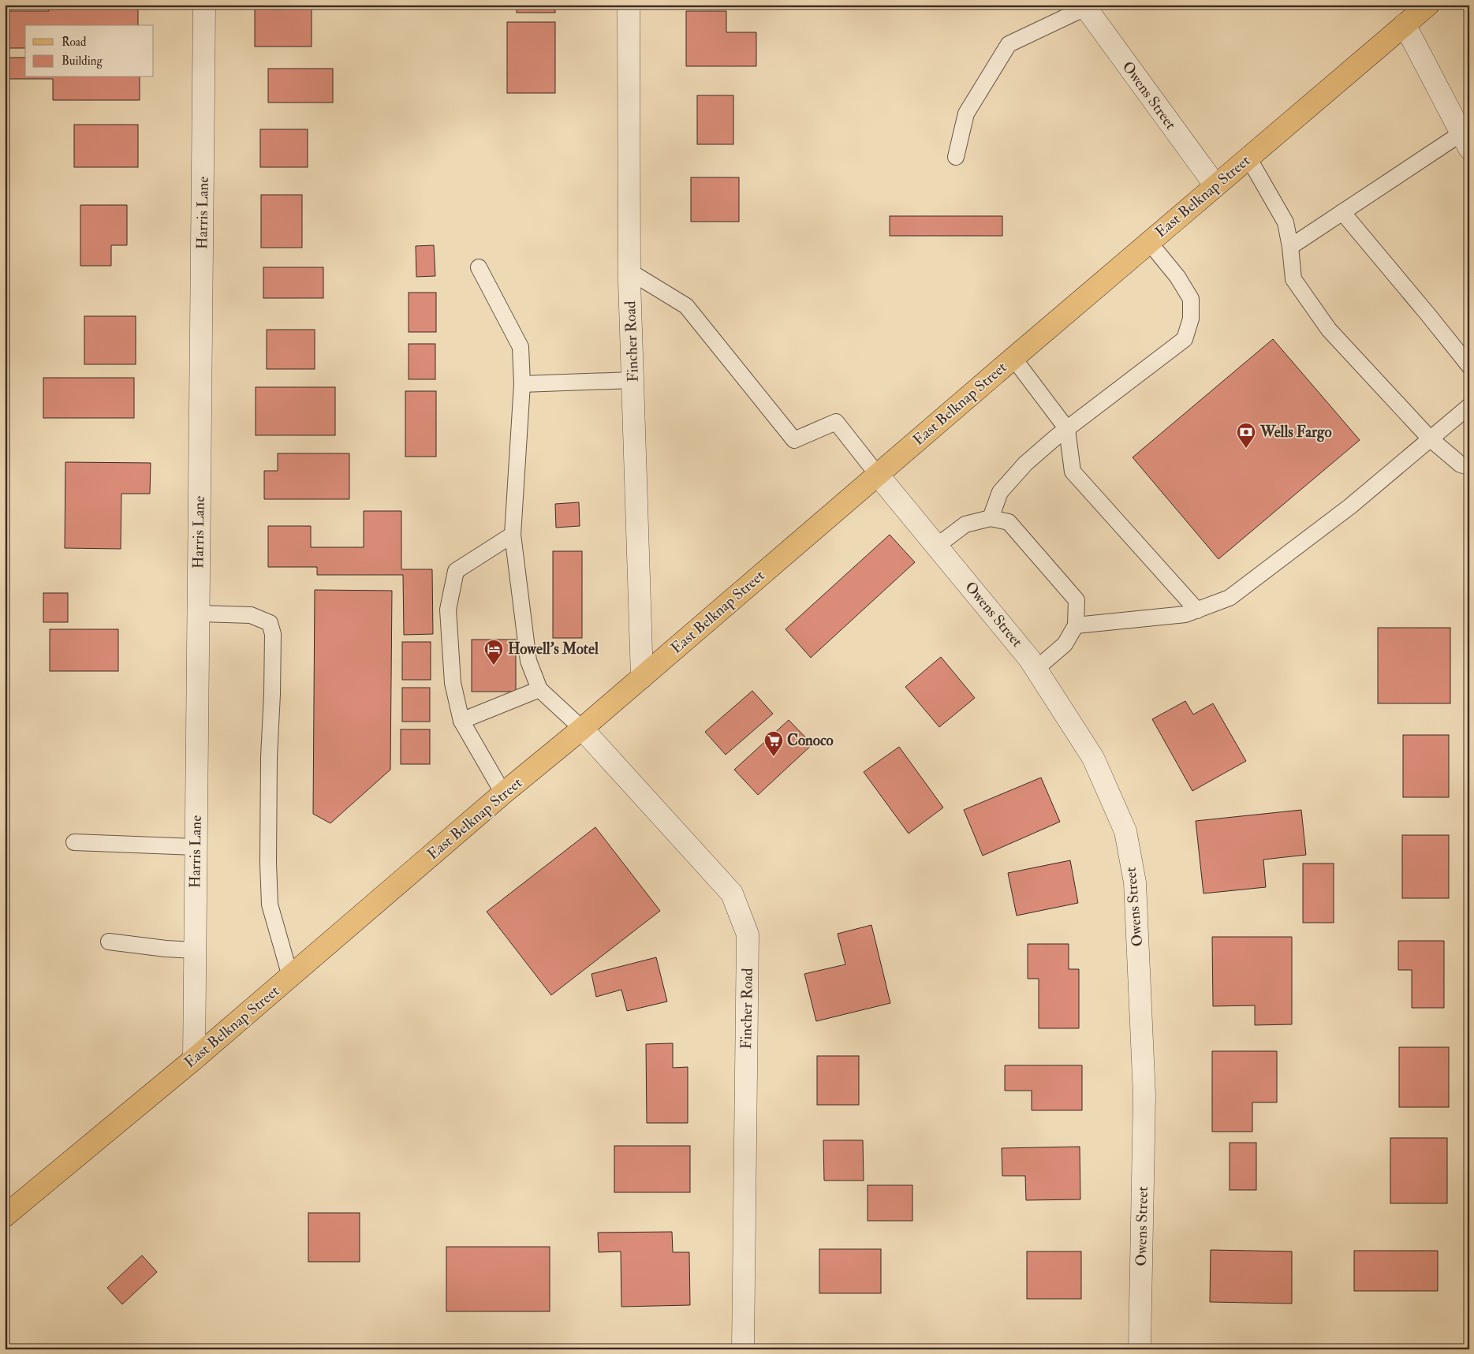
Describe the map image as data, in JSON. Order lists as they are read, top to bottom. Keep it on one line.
{"streets":{"main road":["East Belknap Street"],"street":["Owens Street","Harris Lane","Fincher Road"]},"crossings":[["Owens Street","East Belknap Street"],["East Belknap Street","Harris Lane"],["East Belknap Street","Fincher Road"]],"places":{"bank":["Wells Fargo"],"hotel":["Howell's Motel"],"supermarket":["Conoco"]},"legend":["Road","Building"]}
